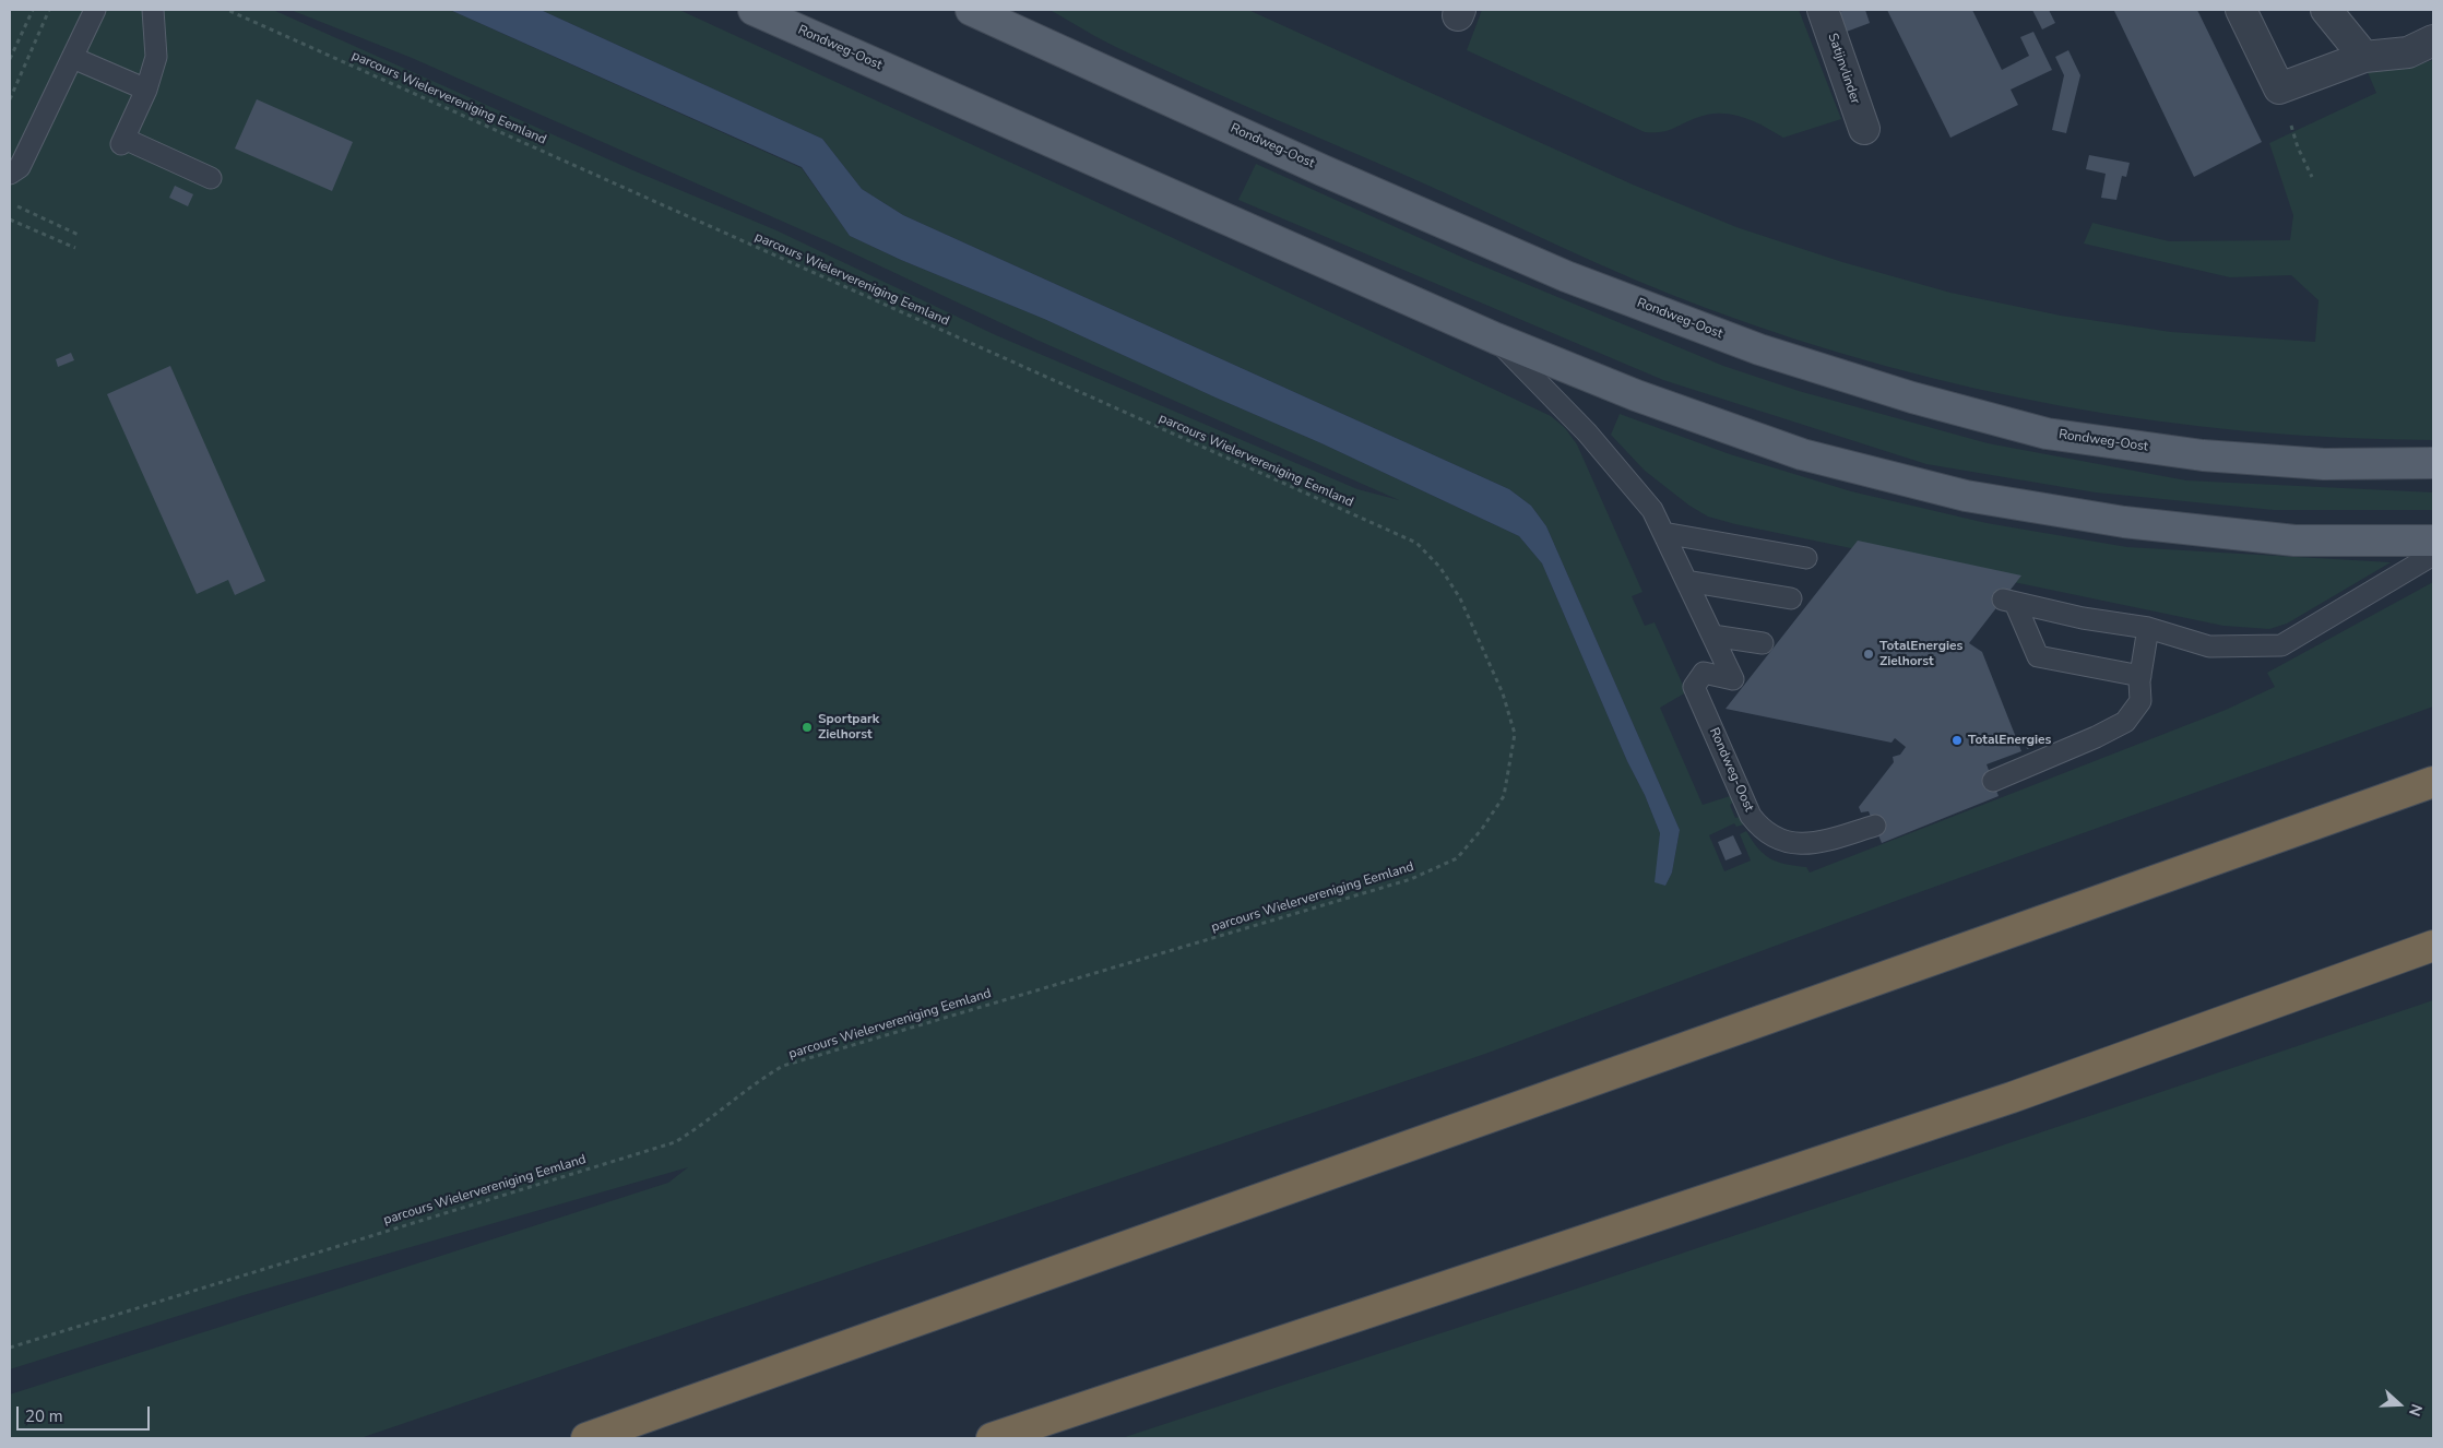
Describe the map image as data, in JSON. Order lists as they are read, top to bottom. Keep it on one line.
{"streets":{"main road":["Rondweg-Oost"],"street":["Satijnvlinder"],"path":["parcours Wielervereniging Eemland"]},"places":["TotalEnergies Zielhorst","Sportpark Zielhorst","TotalEnergies"],"scale_bar":"20 m","north":"right"}
